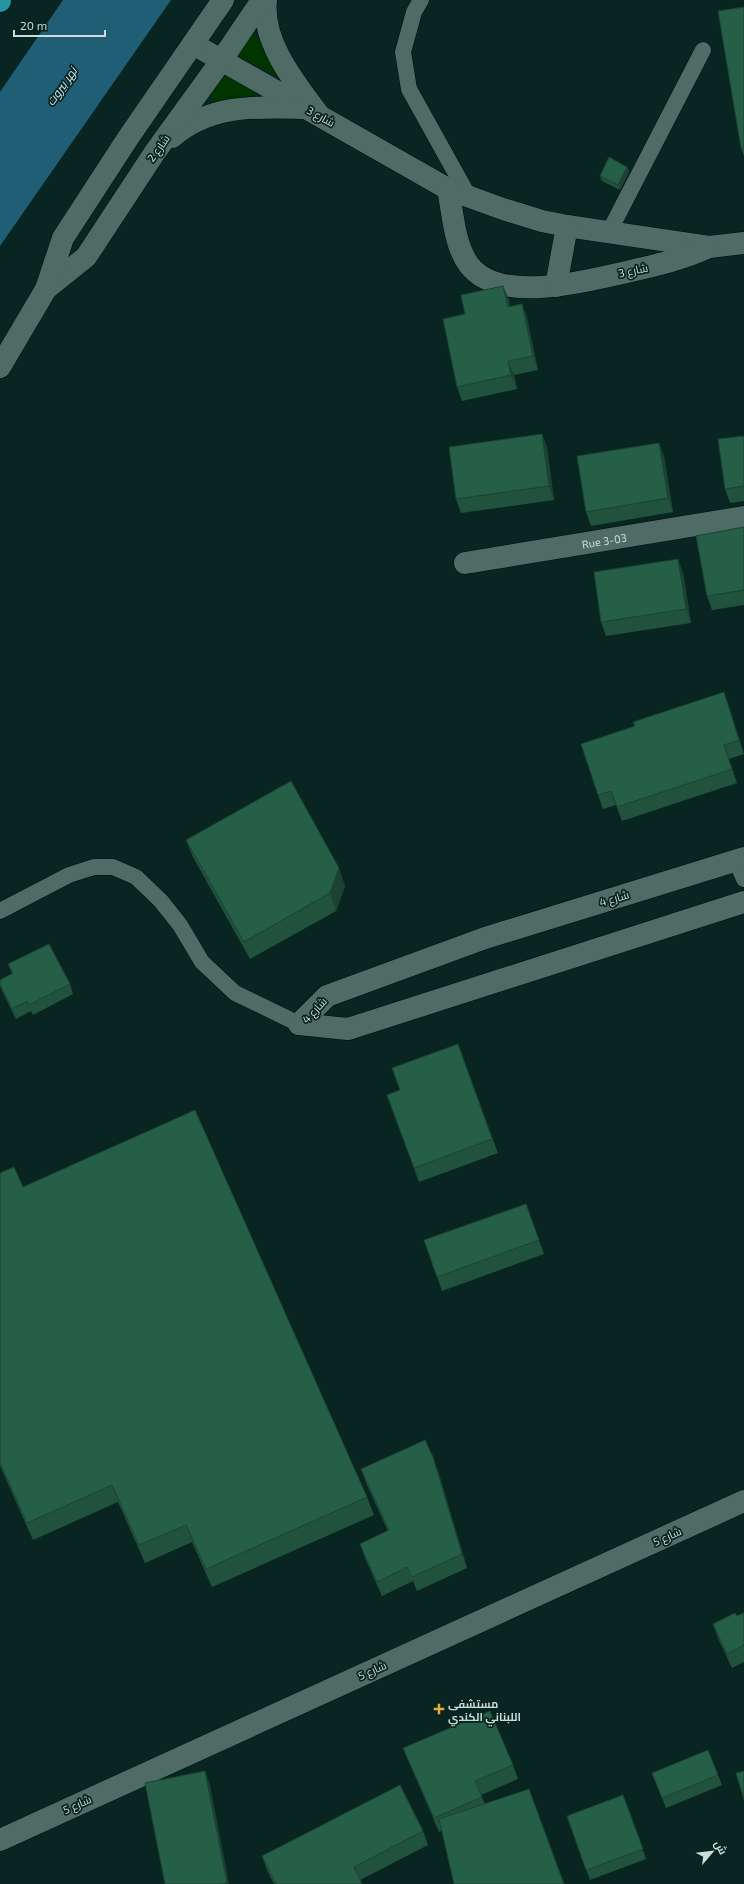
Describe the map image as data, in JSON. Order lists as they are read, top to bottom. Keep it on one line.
{"streets":{"street":["شارع 3","شارع 2","Rue 3-03","شارع 4","شارع 5"]},"crossings":[["شارع 3","شارع 2"]],"water":["نهر بيروت"],"places":{"health":["مستشفى اللبناني الكندي"]},"scale_bar":"20 m","north":"top right"}
